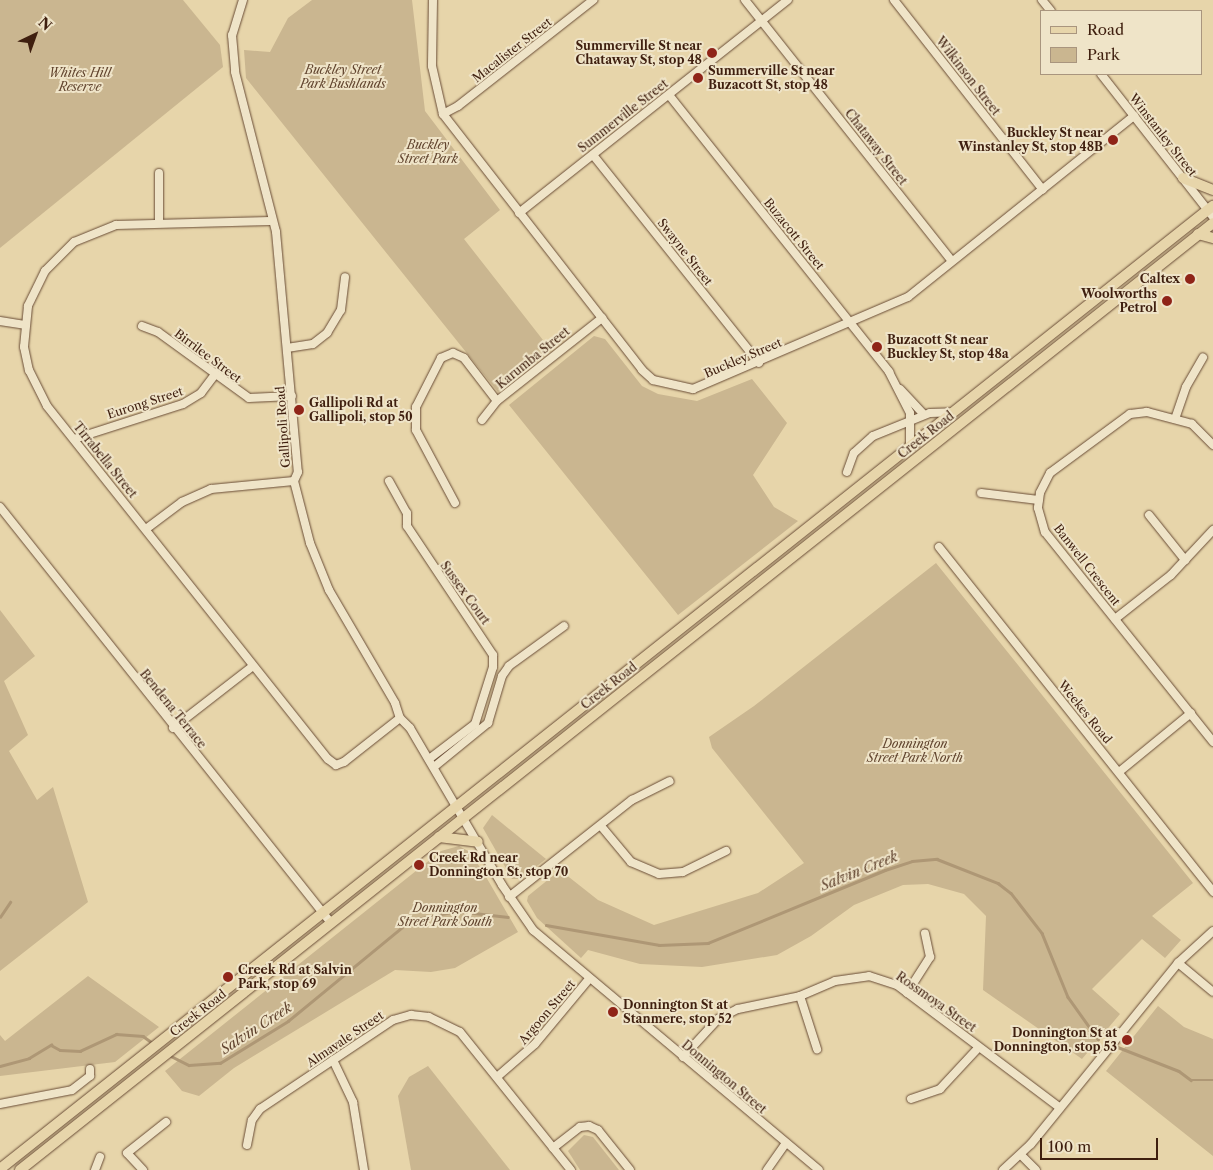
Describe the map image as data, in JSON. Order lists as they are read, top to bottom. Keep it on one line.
{"streets":{"main road":["Creek Road"],"street":["Macalister Street","Wilkinson Street","Summerville Street","Winstanley Street","Chataway Street","Buzacott Street","Swayne Street","Birrilee Street","Karumba Street","Buckley Street","Eurong Street","Gallipoli Road","Tirrabella Street","Banwell Crescent","Sussex Court","Bendena Terrace","Weekes Road","Rossmoya Street","Argoon Street","Almavale Street","Donnington Street"]},"crossings":[["Macalister Street","Buckley Street"],["Wilkinson Street","Buckley Street"],["Summerville Street","Chataway Street"],["Summerville Street","Buzacott Street"],["Summerville Street","Swayne Street"],["Summerville Street","Buckley Street"],["Winstanley Street","Buckley Street"],["Winstanley Street","Creek Road"],["Chataway Street","Buckley Street"],["Buzacott Street","Buckley Street"],["Buzacott Street","Creek Road"],["Swayne Street","Buckley Street"],["Birrilee Street","Eurong Street"],["Birrilee Street","Gallipoli Road"],["Karumba Street","Buckley Street"],["Eurong Street","Tirrabella Street"],["Gallipoli Road","Creek Road"],["Gallipoli Road","Tirrabella Street"],["Gallipoli Road","Donnington Street"],["Creek Road","Bendena Terrace"],["Creek Road","Donnington Street"],["Rossmoya Street","Donnington Street"],["Argoon Street","Almavale Street"],["Argoon Street","Donnington Street"]],"water":["Salvin Creek"],"parks":["Buckley Street Park Bushlands","Whites Hill Reserve","Buckley Street Park","Donnington Street Park North","Donnington Street Park South"],"places":["Summerville St near Chataway St, stop 48","Summerville St near Buzacott St, stop 48","Buckley St near Winstanley St, stop 48B","Caltex","Woolworths Petrol","Buzacott St near Buckley St, stop 48a","Gallipoli Rd at Gallipoli, stop 50","Creek Rd near Donnington St, stop 70","Creek Rd at Salvin Park, stop 69","Donnington St at Stanmere, stop 52","Donnington St at Donnington, stop 53"],"legend":["Road","Park"],"scale_bar":"100 m","north":"top right"}
